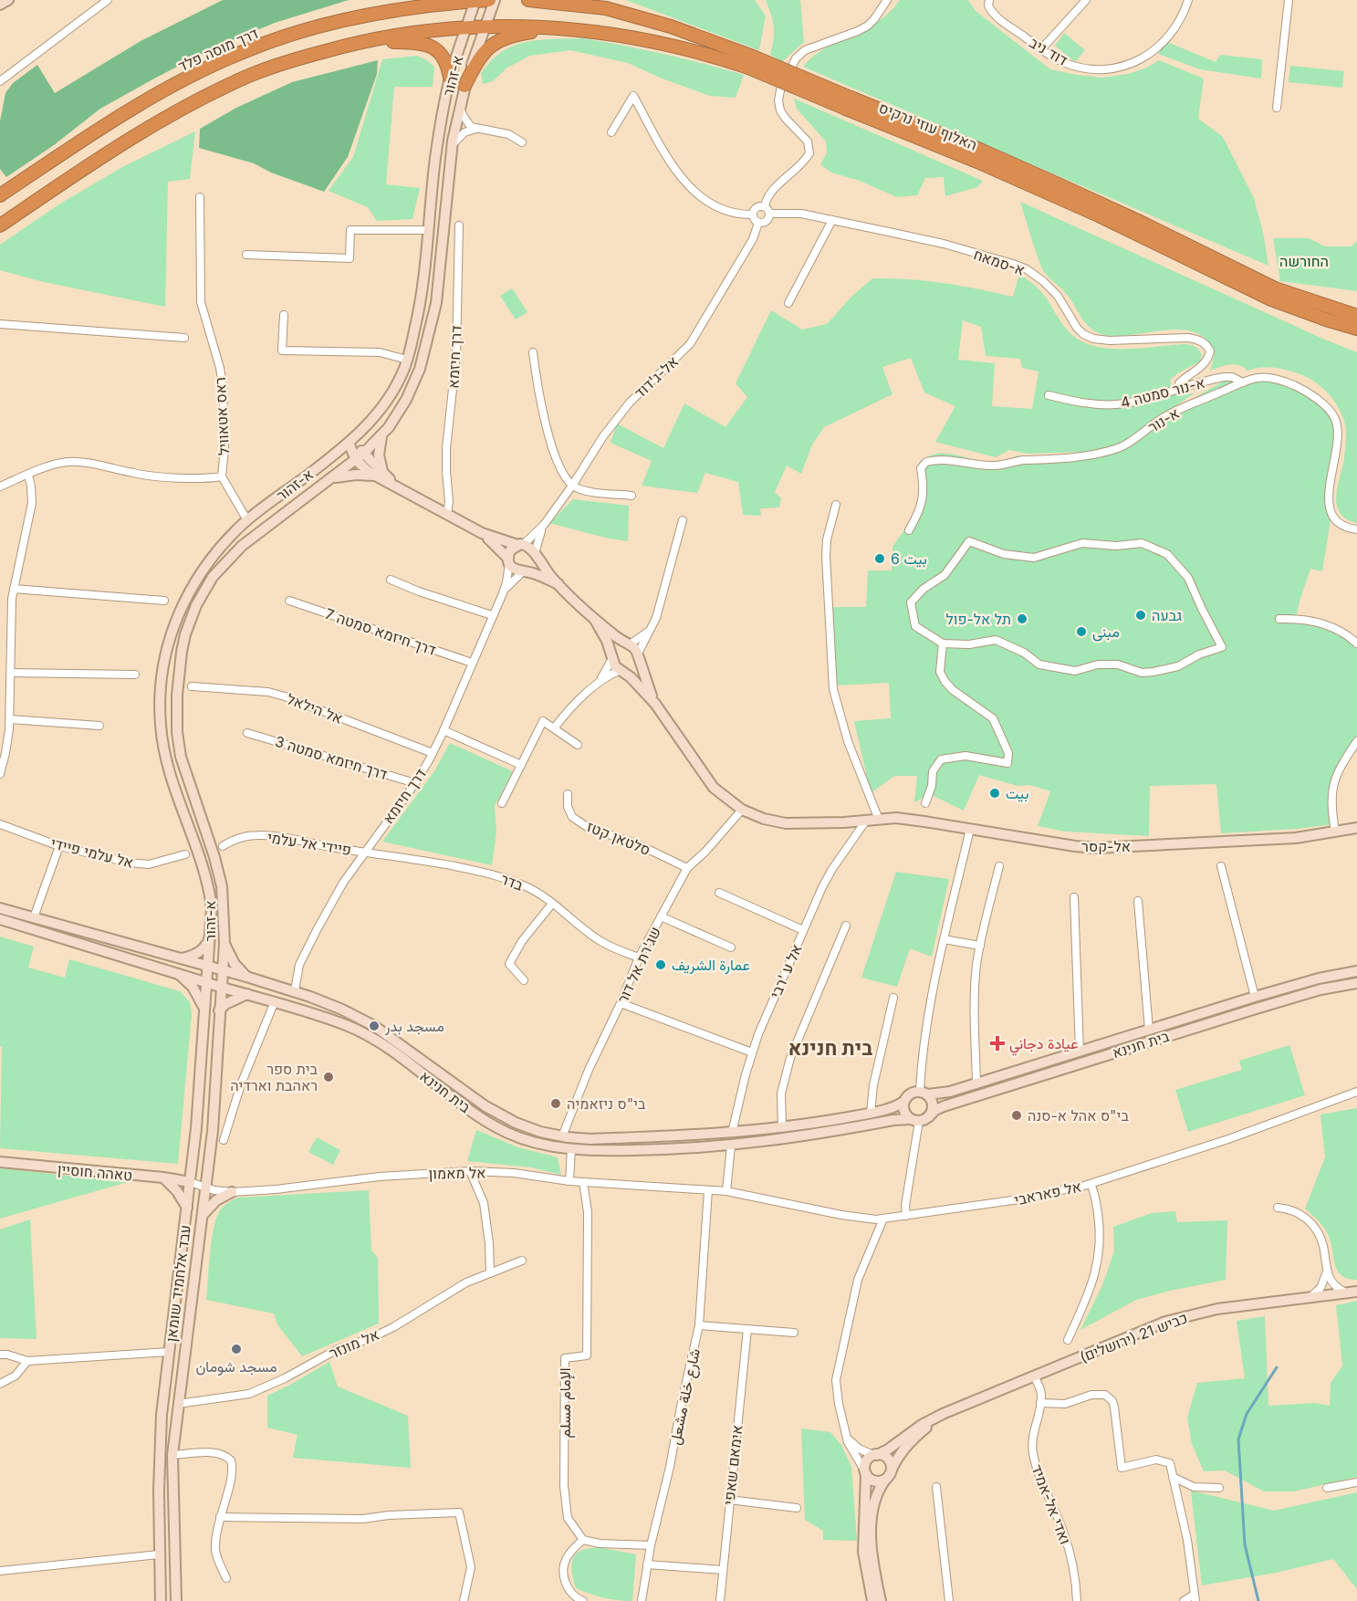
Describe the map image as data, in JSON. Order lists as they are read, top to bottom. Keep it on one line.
{"streets":{"highway":["דרך מוסה פלד","האלוף עוזי נרקיס"],"main road":["א-זהור","אל-קסר","בית חנינא","טאהה חוסיין","עבד אלחמיד שומאן","כביש 21 (ירושלים)"],"street":["דוד ניב","א-סמאח","דרך חיזמא","אל-ג'דוד","א-נור סמטה 4","ראס אטאוויל","א-נור","דרך חיזמא סמטה 7","אל הילאל","דרך חיזמא סמטה 3","סלטאן קטז","פיידי אל עלמי","אל עלמי פיידי","בדר","שג'רת אל דור","אל ע 'רבי","אל מאמון","אל פאראבי","אל מונזר","شارع خلة مشعل","الإمام مسلم","אימאם שאפי","ואדי אל-אמיד"]},"crossings":[["דרך מוסה פלד","א-זהור"],["א-זהור","האלוף עוזי נרקיס"],["א-זהור","בית חנינא"],["א-זהור","עבד אלחמיד שומאן"],["א-סמאח","אל-ג'דוד"],["א-סמאח","א-נור סמטה 4"],["דרך חיזמא","אל-ג'דוד"],["דרך חיזמא","דרך חיזמא סמטה 7"],["דרך חיזמא","אל הילאל"],["דרך חיזמא","דרך חיזמא סמטה 3"],["דרך חיזמא","פיידי אל עלמי"],["דרך חיזמא","בדר"],["דרך חיזמא","בית חנינא"],["א-נור סמטה 4","א-נור"],["סלטאן קטז","שג'רת אל דור"],["פיידי אל עלמי","בדר"],["אל-קסר","שג'רת אל דור"],["אל-קסר","אל ע 'רבי"],["בדר","שג'רת אל דור"],["שג'רת אל דור","בית חנינא"],["אל ע 'רבי","בית חנינא"],["בית חנינא","עבד אלחמיד שומאן"],["טאהה חוסיין","אל מאמון"],["טאהה חוסיין","עבד אלחמיד שומאן"],["אל מאמון","אל פאראבי"],["אל מאמון","עבד אלחמיד שומאן"],["אל מאמון","شارع خلة مشعل"],["אל מאמון","الإمام مسلم"],["עבד אלחמיד שומאן","אל מונזר"],["כביש 21 (ירושלים)","ואדי אל-אמיד"]],"districts":["בית חנינא"],"parks":["החורשה"],"places":{"other":["بيت 6","גבעה","תל אל-פול","مبنى","بيت","عمارة الشريف","مسجد بدر","בית ספר ראהבת וארדיה","בי\"ס ניזאמיה","בי\"ס אהל א-סנה","مسجد شومان"],"health":["عيادة دجاني"]}}
